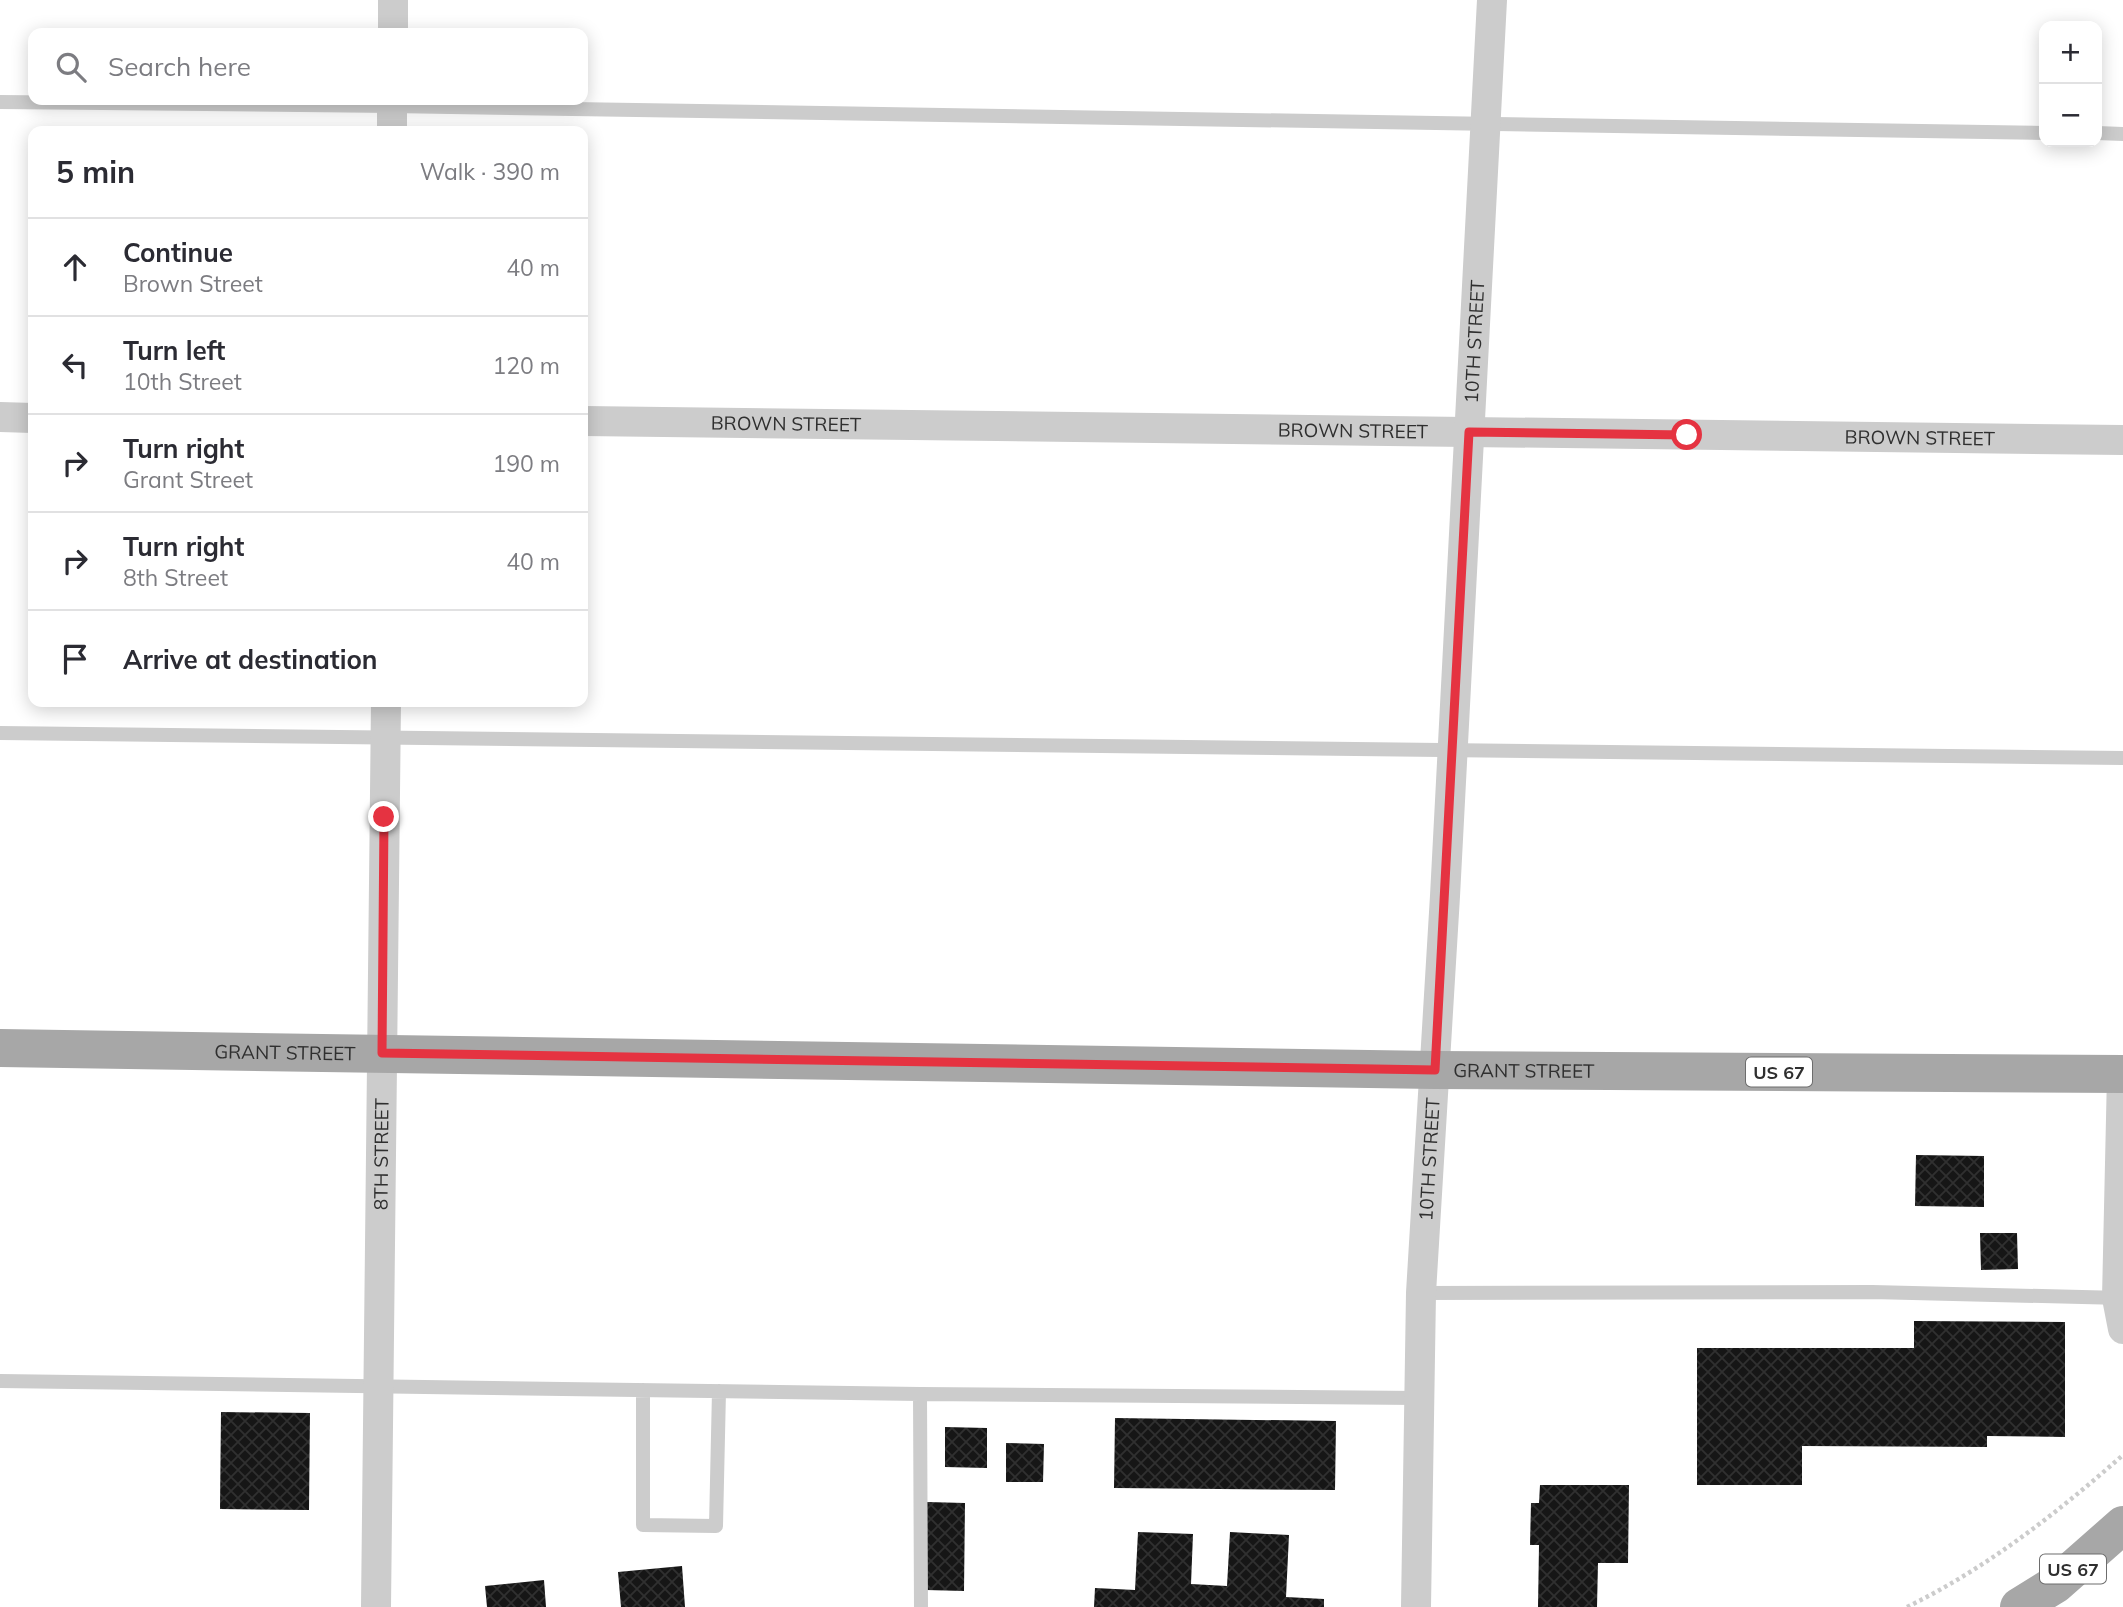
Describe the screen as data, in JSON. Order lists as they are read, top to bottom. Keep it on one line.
{"streets":{"main road":["GRANT STREET","US 67"],"street":["10TH STREET","BROWN STREET","8TH STREET"]},"crossings":[["10TH STREET","BROWN STREET"],["10TH STREET","GRANT STREET"],["GRANT STREET","8TH STREET"]],"page":{"map_buttons":["+","−"],"search":"Search here","heading":["5 min","Walk · 390 m"],"list":[["Continue","Brown Street","40 m"],["Turn left","10th Street","120 m"],["Turn right","Grant Street","190 m"],["Turn right","8th Street","40 m"],"Arrive at destination"]}}
